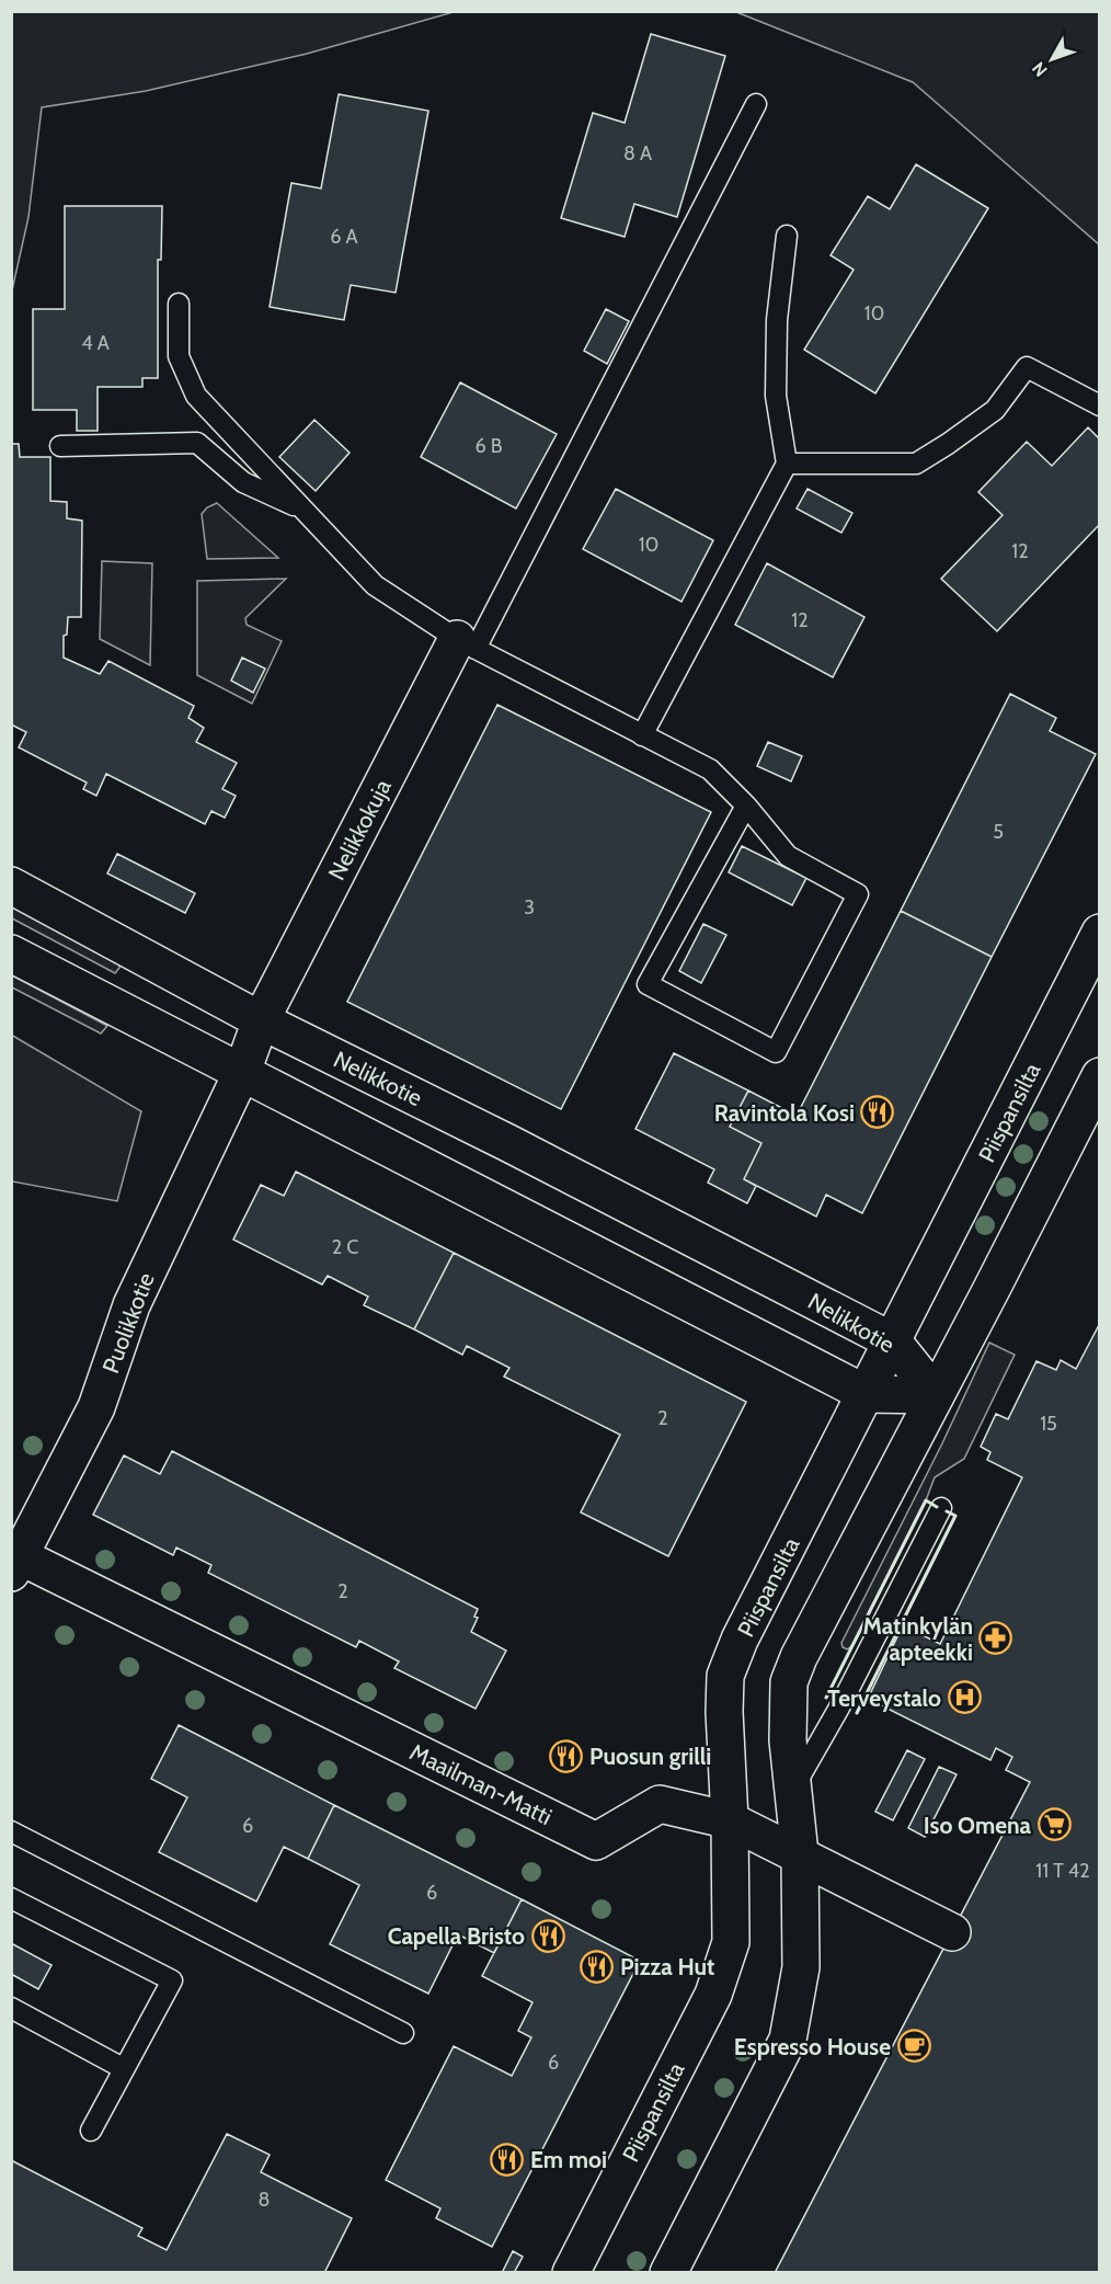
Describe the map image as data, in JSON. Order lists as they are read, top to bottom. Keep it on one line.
{"streets":{"street":["Nelikkokuja","Nelikkotie","Piispansilta","Puolikkotie","Maailman-Matti"]},"crossings":[["Nelikkokuja","Nelikkotie"],["Nelikkokuja","Puolikkotie"],["Nelikkotie","Piispansilta"],["Piispansilta","Maailman-Matti"],["Puolikkotie","Maailman-Matti"]],"places":{"restaurant":["Ravintola Kosi","Puosun grilli","Capella Bristo","Pizza Hut","Em moi"],"pharmacy":["Matinkylän apteekki"],"hospital":["Terveystalo"],"supermarket":["Iso Omena"],"cafe":["Espresso House"]},"house_numbers":["8 A","6 A","10","4 A","6 B","10","12","12","5","3","2 C","2","15","2","6","11 T 42","6","6","8"],"north":"bottom left"}
